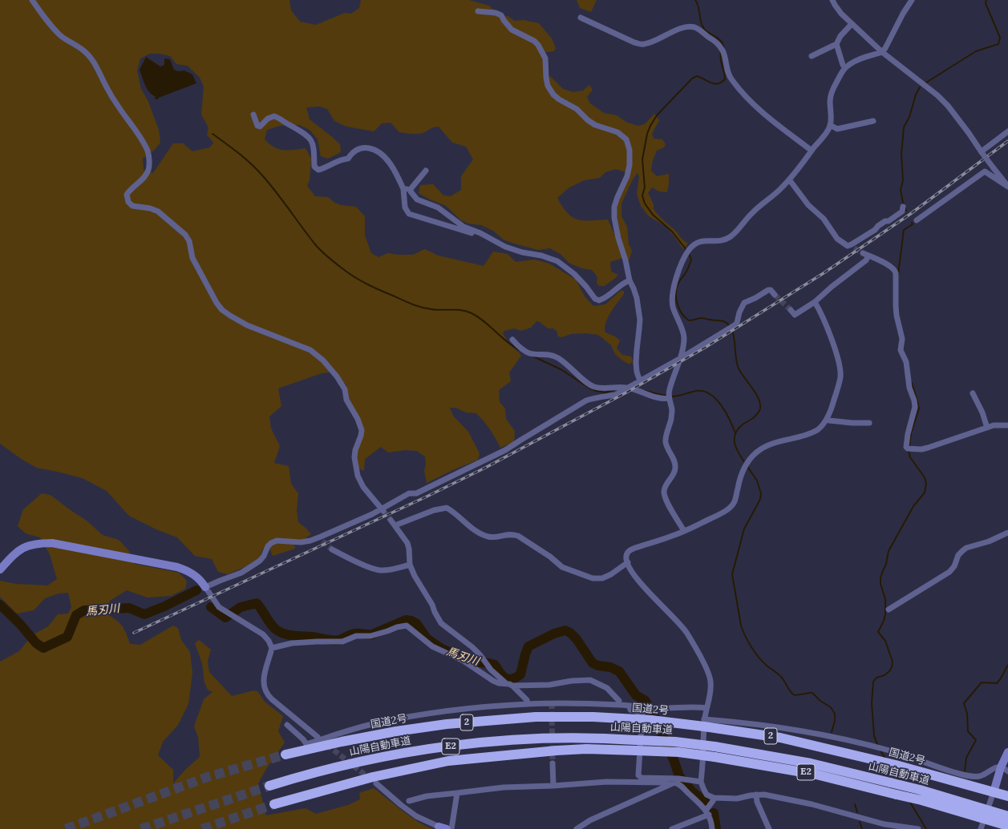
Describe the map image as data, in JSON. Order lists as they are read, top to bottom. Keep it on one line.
{"streets":{"highway":["国道2号","2","山陽自動車道","E2"]},"water":["馬刃川"]}
